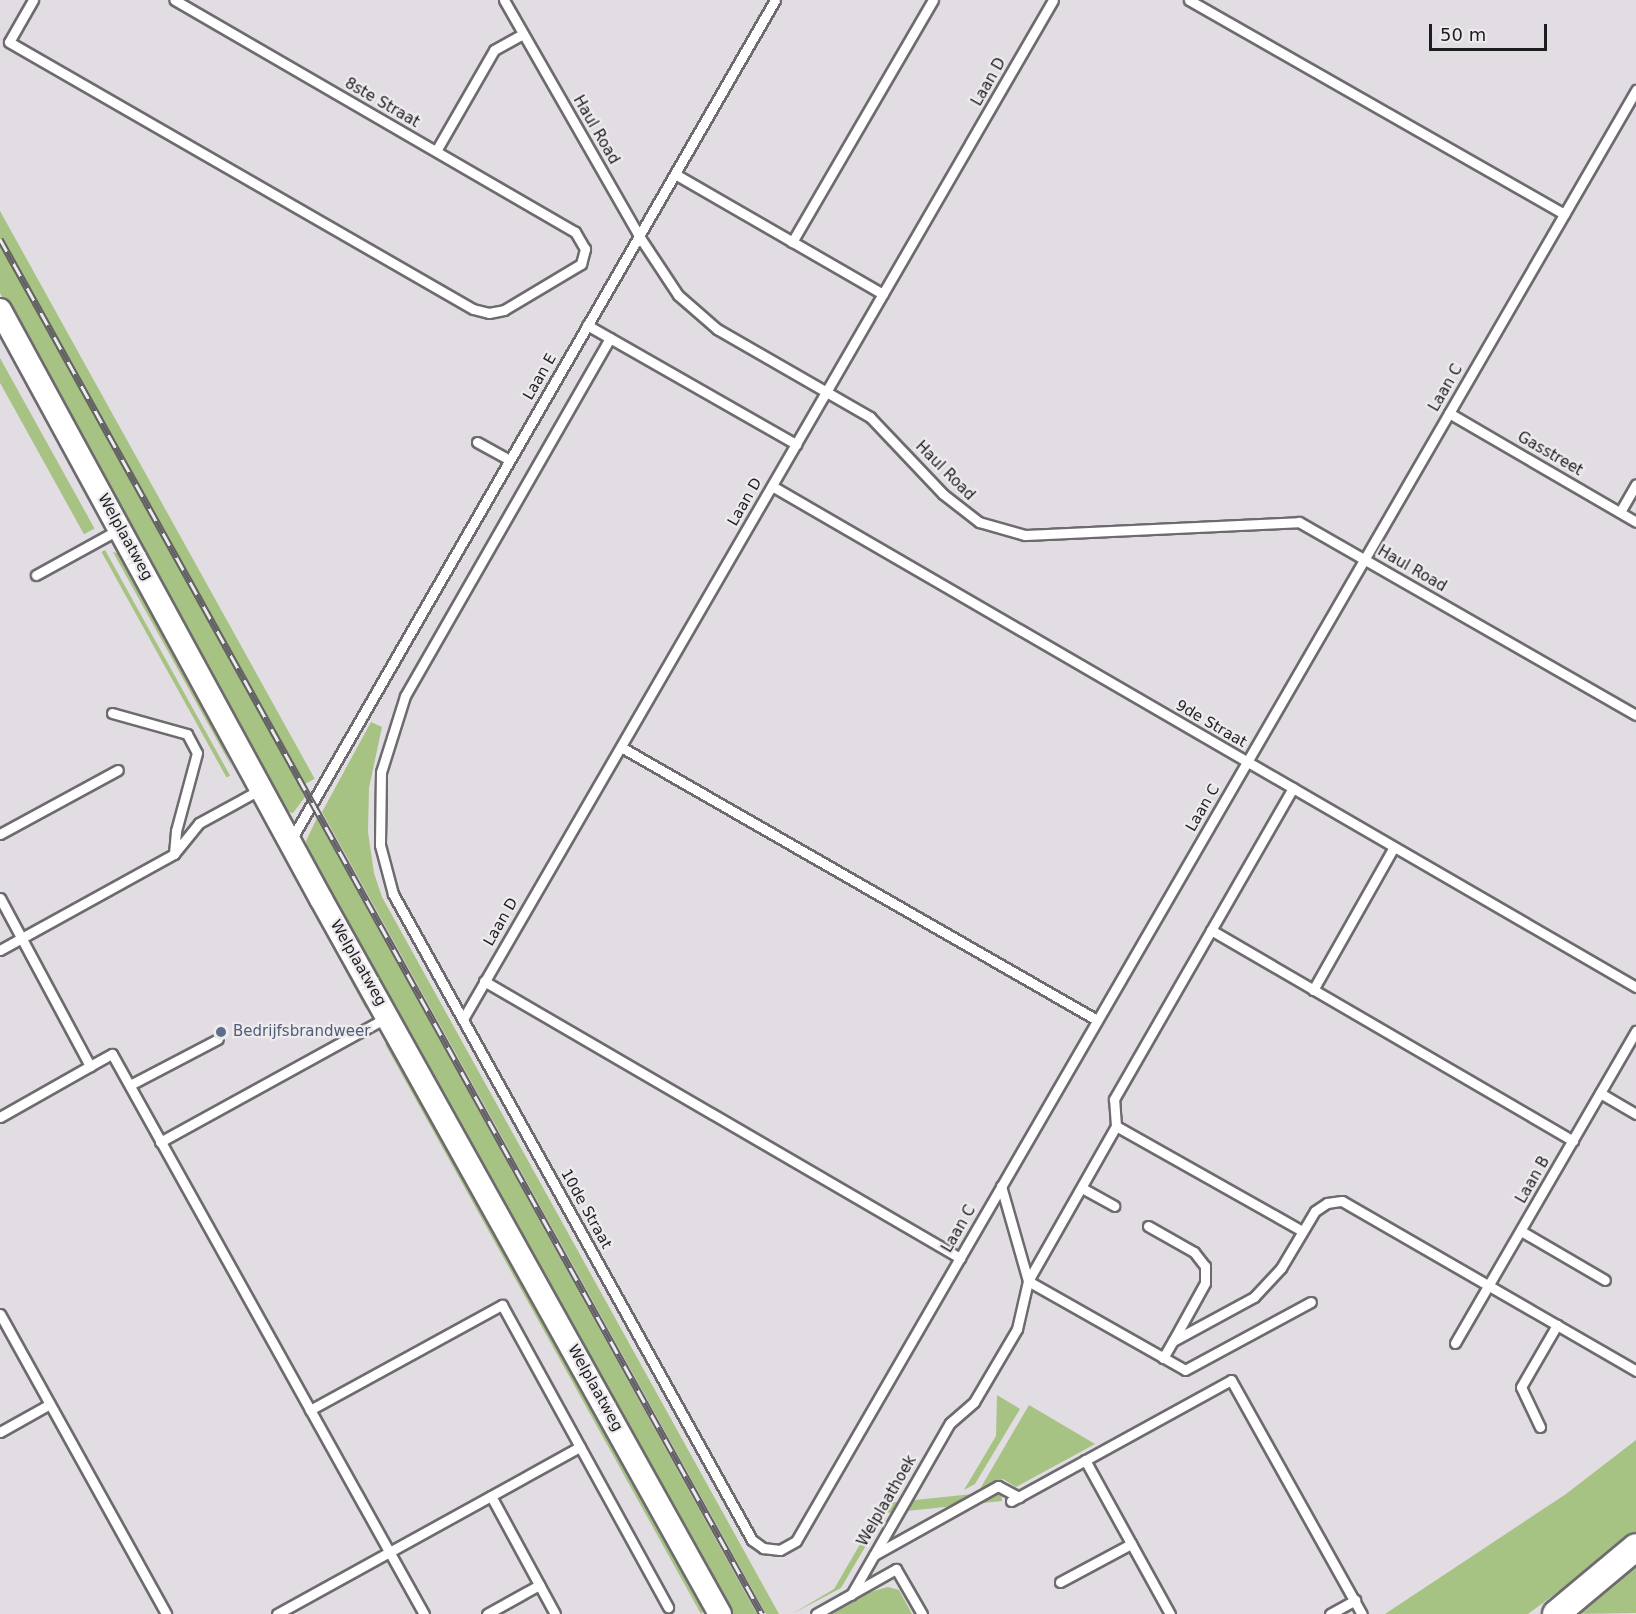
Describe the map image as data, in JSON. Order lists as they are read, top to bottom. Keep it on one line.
{"streets":{"street":["Welplaatweg"],"lane":["Laan D","8ste Straat","Haul Road","Laan E","Laan C","Gasstreet","9de Straat","Laan B","10de Straat","Welplaathoek"]},"crossings":[["Laan D","Haul Road"],["Laan D","9de Straat"],["Laan D","10de Straat"],["Haul Road","Laan E"],["Haul Road","Laan C"],["Laan E","Welplaatweg"],["Laan C","Gasstreet"],["Laan C","9de Straat"],["Laan C","10de Straat"]],"places":["Bedrijfsbrandweer"],"scale_bar":"50 m"}
